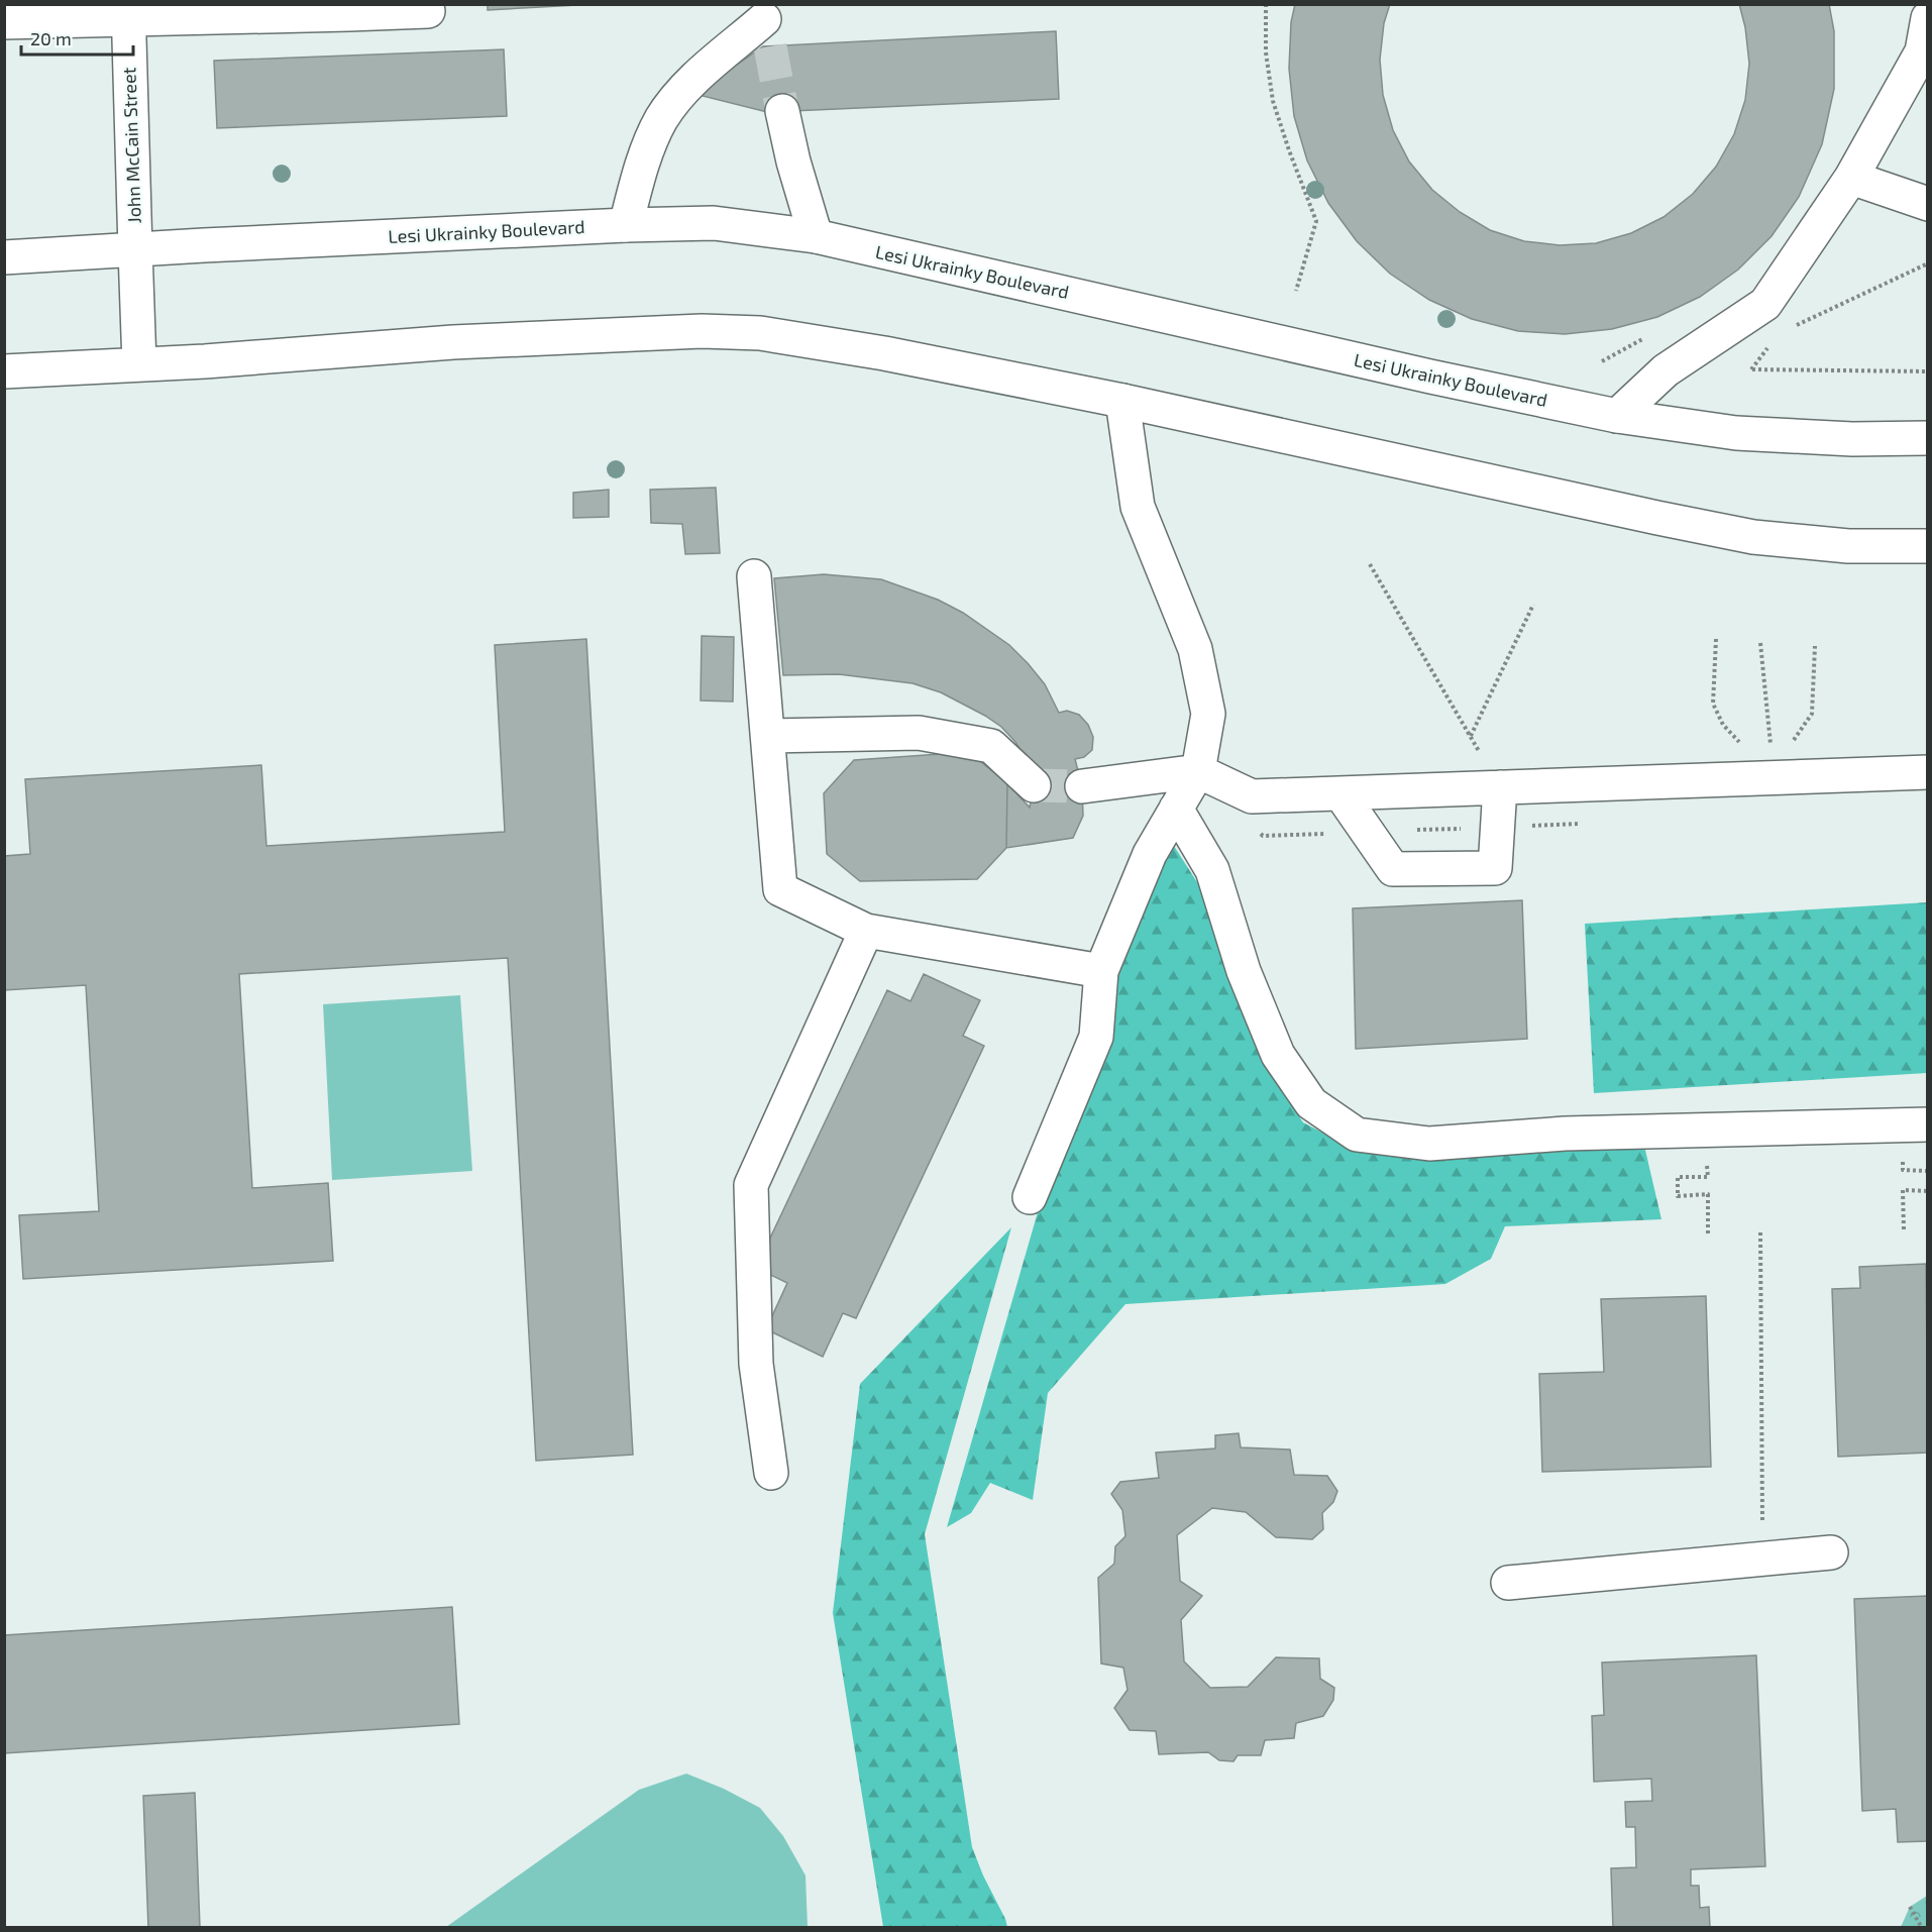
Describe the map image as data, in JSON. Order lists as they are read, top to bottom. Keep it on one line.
{"streets":{"main road":["John McCain Street","Lesi Ukrainky Boulevard"]},"crossings":[["John McCain Street","Lesi Ukrainky Boulevard"]],"scale_bar":"20 m"}
